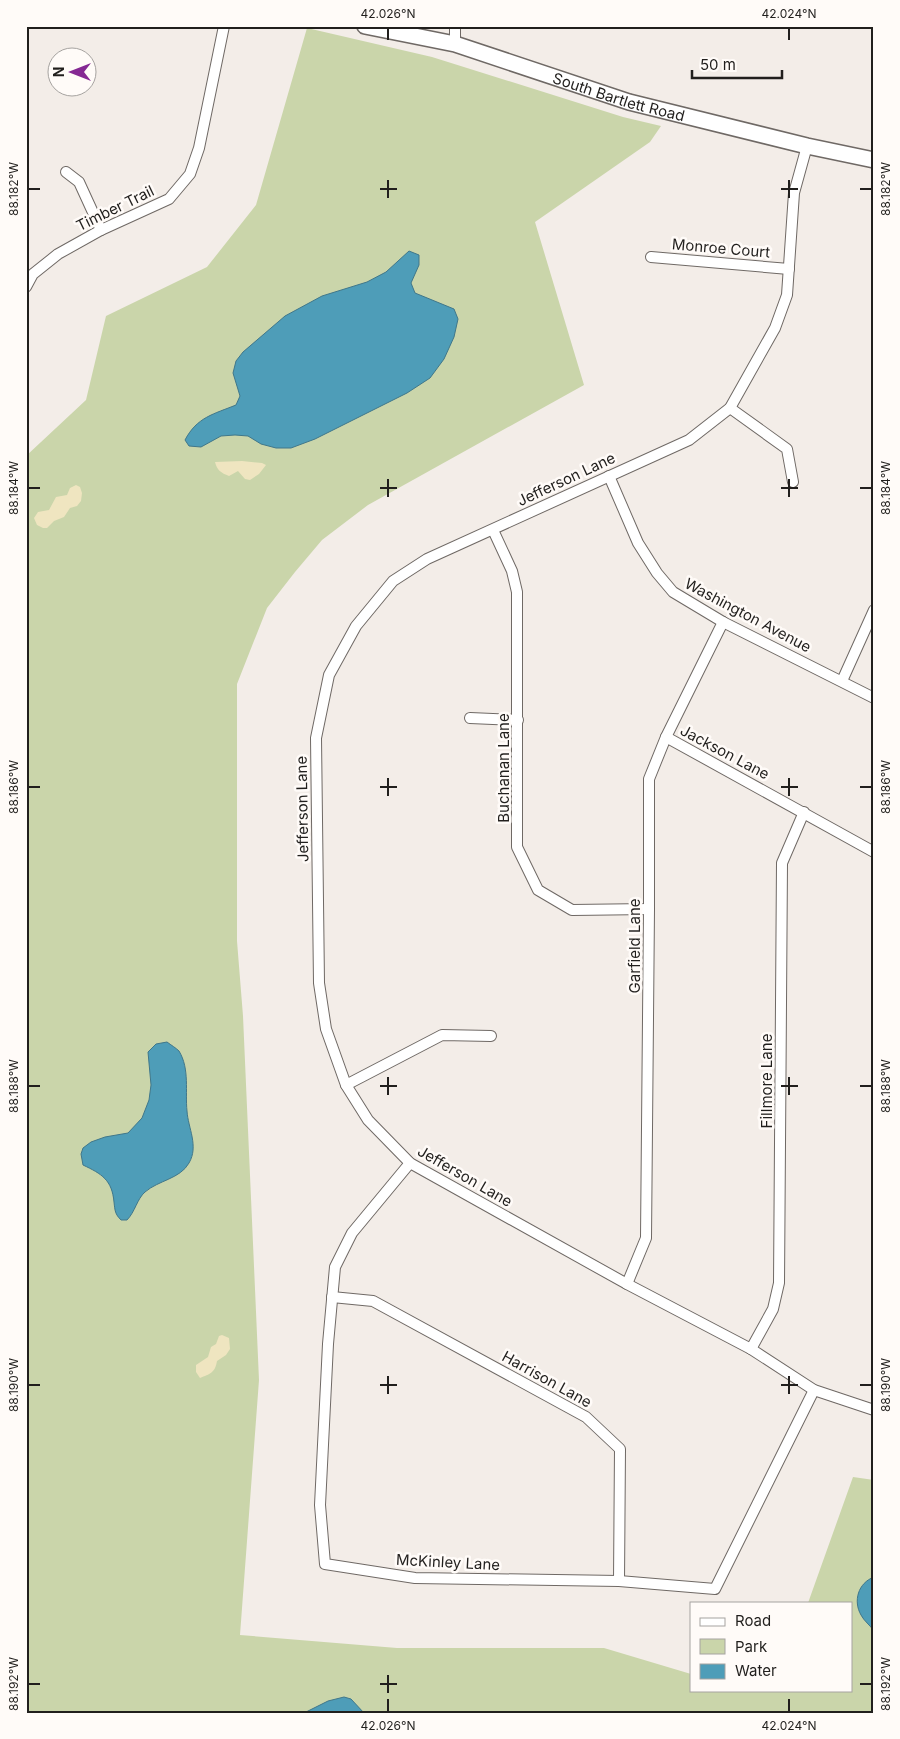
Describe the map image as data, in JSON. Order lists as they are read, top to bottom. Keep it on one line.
{"streets":{"main road":["South Bartlett Road"],"street":["Timber Trail","Monroe Court","Jefferson Lane","Washington Avenue","Jackson Lane","Buchanan Lane","Garfield Lane","Fillmore Lane","Harrison Lane","McKinley Lane"]},"crossings":[["South Bartlett Road","Jefferson Lane"],["Monroe Court","Jefferson Lane"],["Jefferson Lane","Washington Avenue"],["Jefferson Lane","Buchanan Lane"],["Jefferson Lane","Garfield Lane"],["Jefferson Lane","Fillmore Lane"],["Jefferson Lane","McKinley Lane"],["Washington Avenue","Garfield Lane"],["Jackson Lane","Garfield Lane"],["Jackson Lane","Fillmore Lane"],["Buchanan Lane","Garfield Lane"],["Harrison Lane","McKinley Lane"]],"legend":["Road","Park","Water"],"scale_bar":"50 m","north":"left","coordinates":["42.026°N","42.024°N","88.182°W","88.184°W","88.186°W","88.188°W","88.190°W","88.192°W"]}
